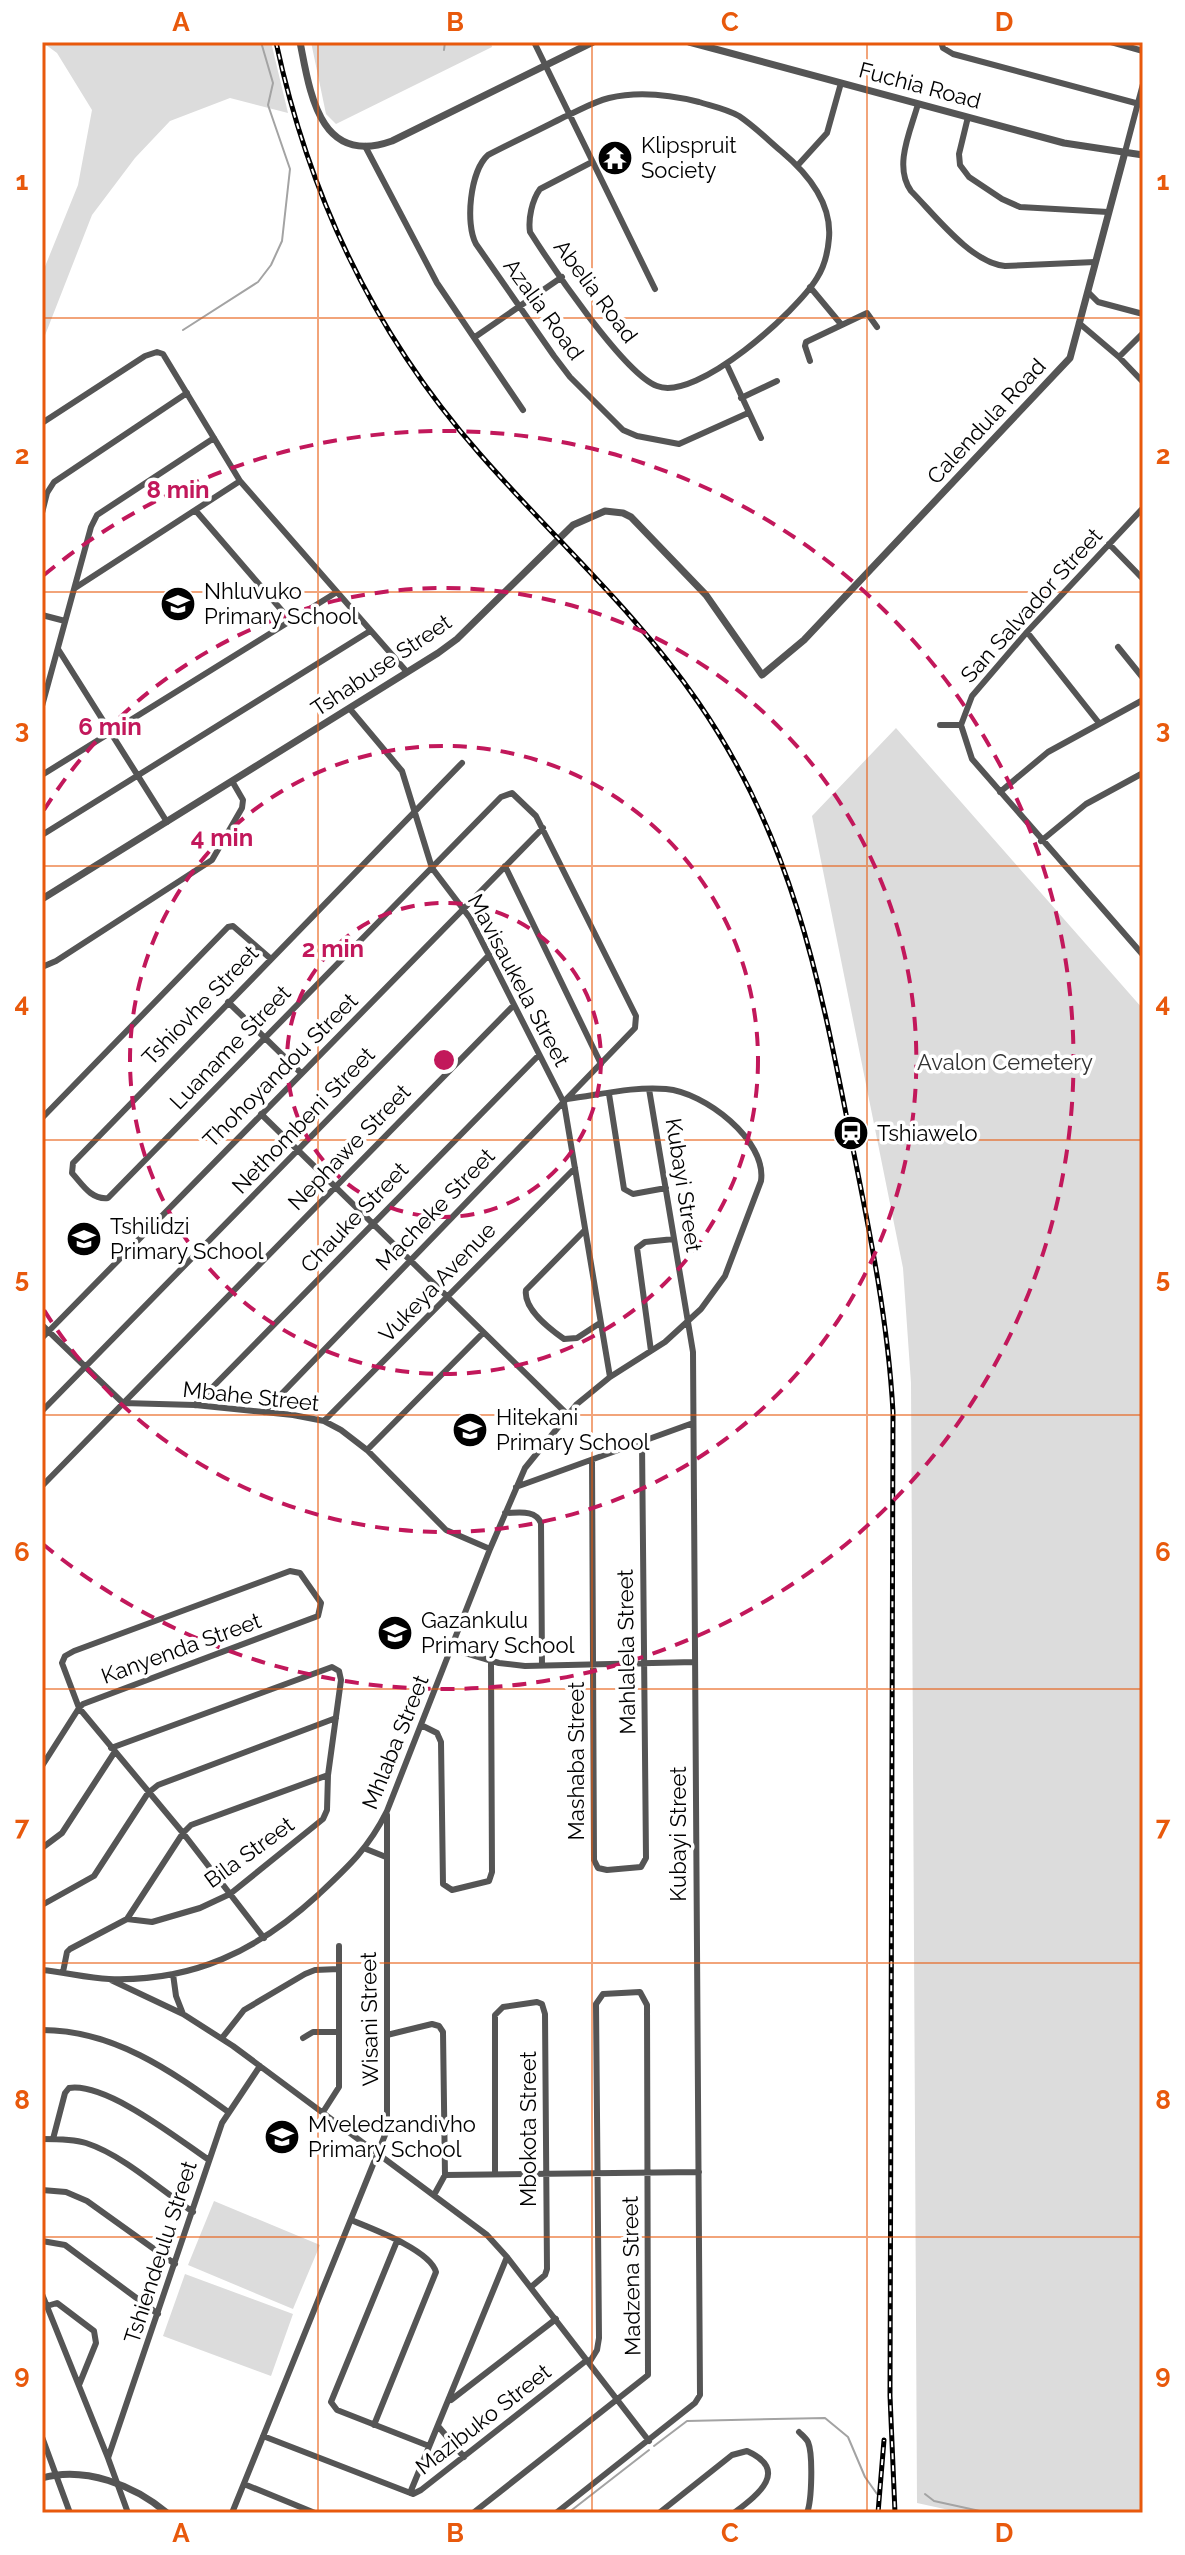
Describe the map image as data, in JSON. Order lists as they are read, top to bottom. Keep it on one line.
{"streets":{"street":["Fuchia Road","Abelia Road","Azalia Road","Calendula Road","San Salvador Street","Tshabuse Street","Mavisaukela Street","Tshiovhe Street","Luaname Street","Thohoyandou Street","Nethombeni Street","Nephawe Street","Kubayi Street","Macheke Street","Chauke Street","Vukeya Avenue","Mbahe Street","Kanyenda Street","Mahlalela Street","Mhlaba Street","Mashaba Street","Bila Street","Wisani Street","Mbokota Street","Tshiendeulu Street","Madzena Street","Mazibuko Street"]},"crossings":[["Fuchia Road","Calendula Road"],["Calendula Road","Tshabuse Street"],["Tshabuse Street","Mavisaukela Street"],["Mavisaukela Street","Tshiovhe Street"],["Mavisaukela Street","Luaname Street"],["Mavisaukela Street","Thohoyandou Street"],["Mavisaukela Street","Nethombeni Street"],["Mavisaukela Street","Nephawe Street"],["Mavisaukela Street","Macheke Street"],["Mavisaukela Street","Chauke Street"],["Mavisaukela Street","Vukeya Avenue"],["Mavisaukela Street","Mhlaba Street"],["Tshiovhe Street","Luaname Street"],["Luaname Street","Thohoyandou Street"],["Luaname Street","Macheke Street"],["Thohoyandou Street","Macheke Street"],["Nephawe Street","Mbahe Street"],["Kubayi Street","Mhlaba Street"],["Macheke Street","Mbahe Street"],["Macheke Street","Mhlaba Street"],["Chauke Street","Mbahe Street"],["Vukeya Avenue","Mbahe Street"],["Mbahe Street","Mhlaba Street"],["Mahlalela Street","Mashaba Street"],["Mhlaba Street","Bila Street"],["Mhlaba Street","Wisani Street"],["Wisani Street","Mazibuko Street"]],"parks":["Avalon Cemetery"],"places":{"temple":["Klipspruit Society"],"school or university":["Nhluvuko Primary School","Tshilidzi Primary School","Hitekani Primary School","Gazankulu Primary School","Mveledzandivho Primary School"],"station":["Tshiawelo"]},"grid":{"columns":["A","B","C","D"],"rows":["1","2","3","4","5","6","7","8","9"]},"rings":["8 min","6 min","4 min","2 min"]}
